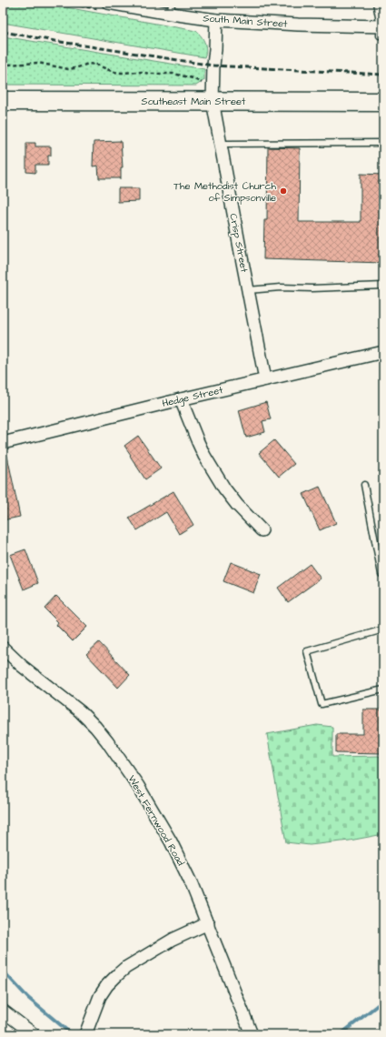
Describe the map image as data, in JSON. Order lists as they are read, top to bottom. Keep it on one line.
{"streets":{"main road":["Southeast Main Street"],"street":["South Main Street","Crisp Street","Hedge Street","West Fernwood Road"]},"crossings":[["South Main Street","Crisp Street"],["Southeast Main Street","Crisp Street"],["Crisp Street","Hedge Street"]],"places":["The Methodist Church of Simpsonville"]}
